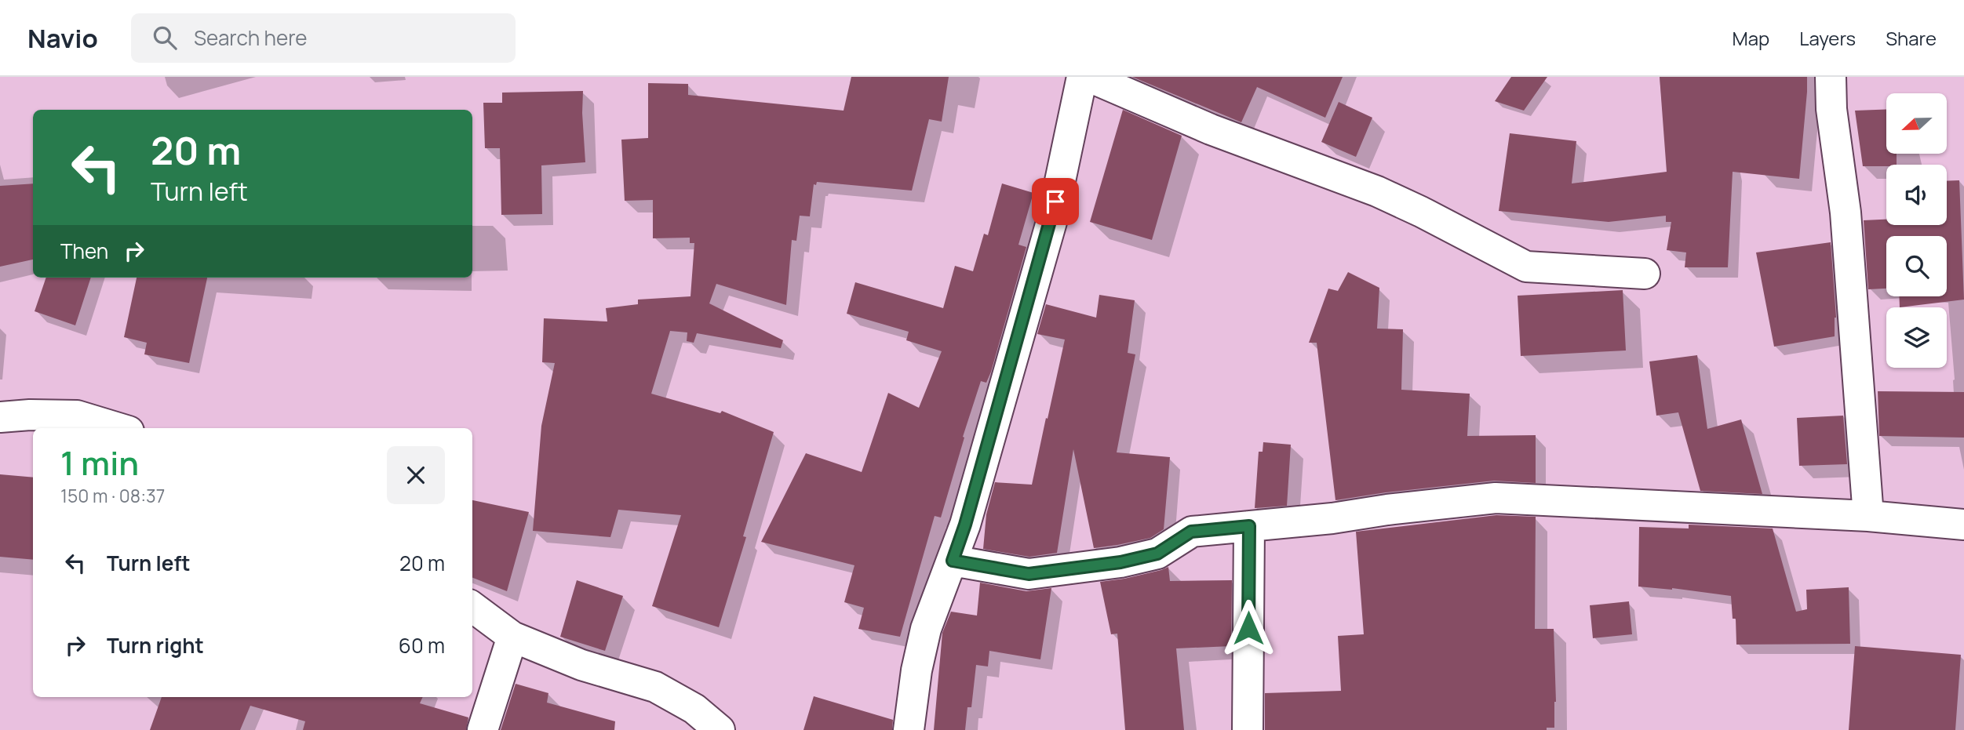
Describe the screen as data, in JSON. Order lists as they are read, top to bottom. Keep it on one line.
{"north":"left","page":{"header":"Navio","search":"Search here","nav":["Map","Layers","Share"],"turn":["20 m","Turn left"],"then":"Then","heading":["1 min","150 m · 08:37"],"list":[{"name":"Turn left","value":"20 m"},{"name":"Turn right","value":"60 m"}]}}
